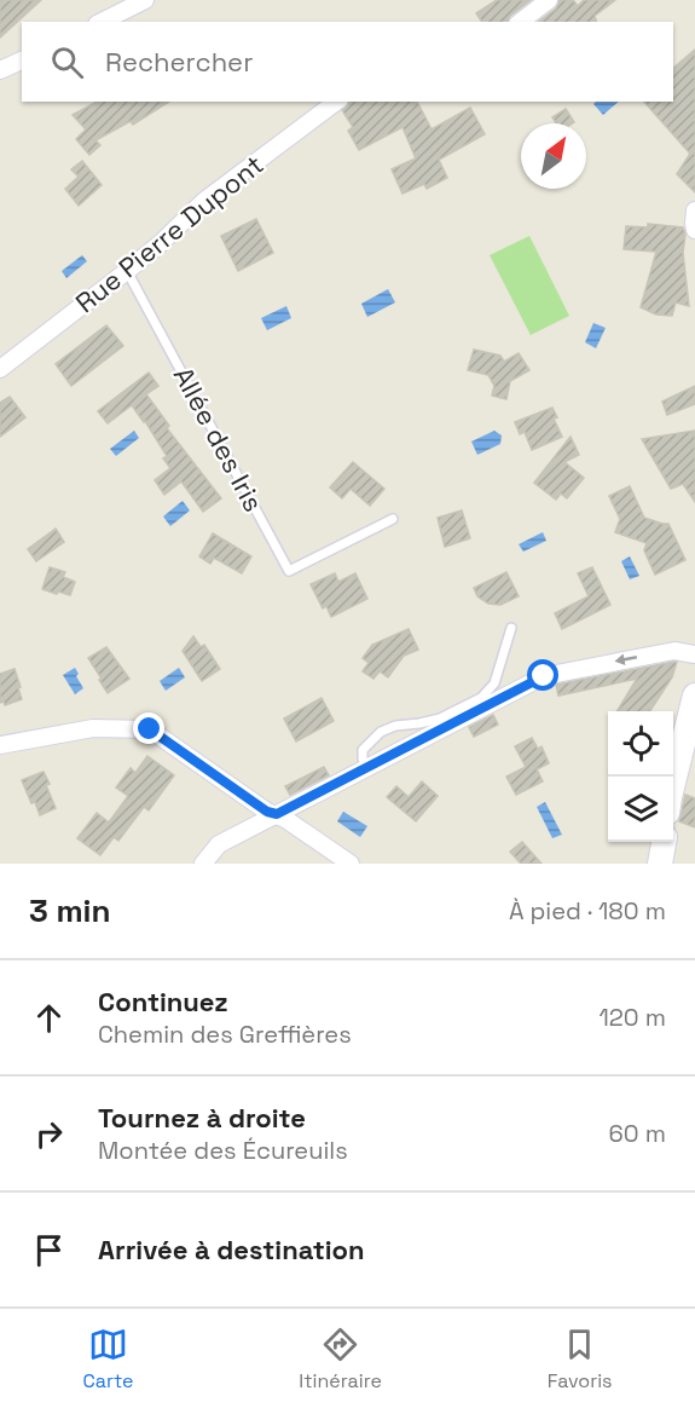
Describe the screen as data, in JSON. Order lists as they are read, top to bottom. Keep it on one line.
{"streets":{"street":["Rue Pierre Dupont"],"lane":["Allée des Iris"]},"crossings":[["Rue Pierre Dupont","Allée des Iris"]],"north":"top right","page":{"search":"Rechercher","heading":["3 min","À pied · 180 m"],"list":[["Continuez","Chemin des Greffières","120 m"],["Tournez à droite","Montée des Écureuils","60 m"],"Arrivée à destination"],"nav":["Carte","Itinéraire","Favoris"]}}
